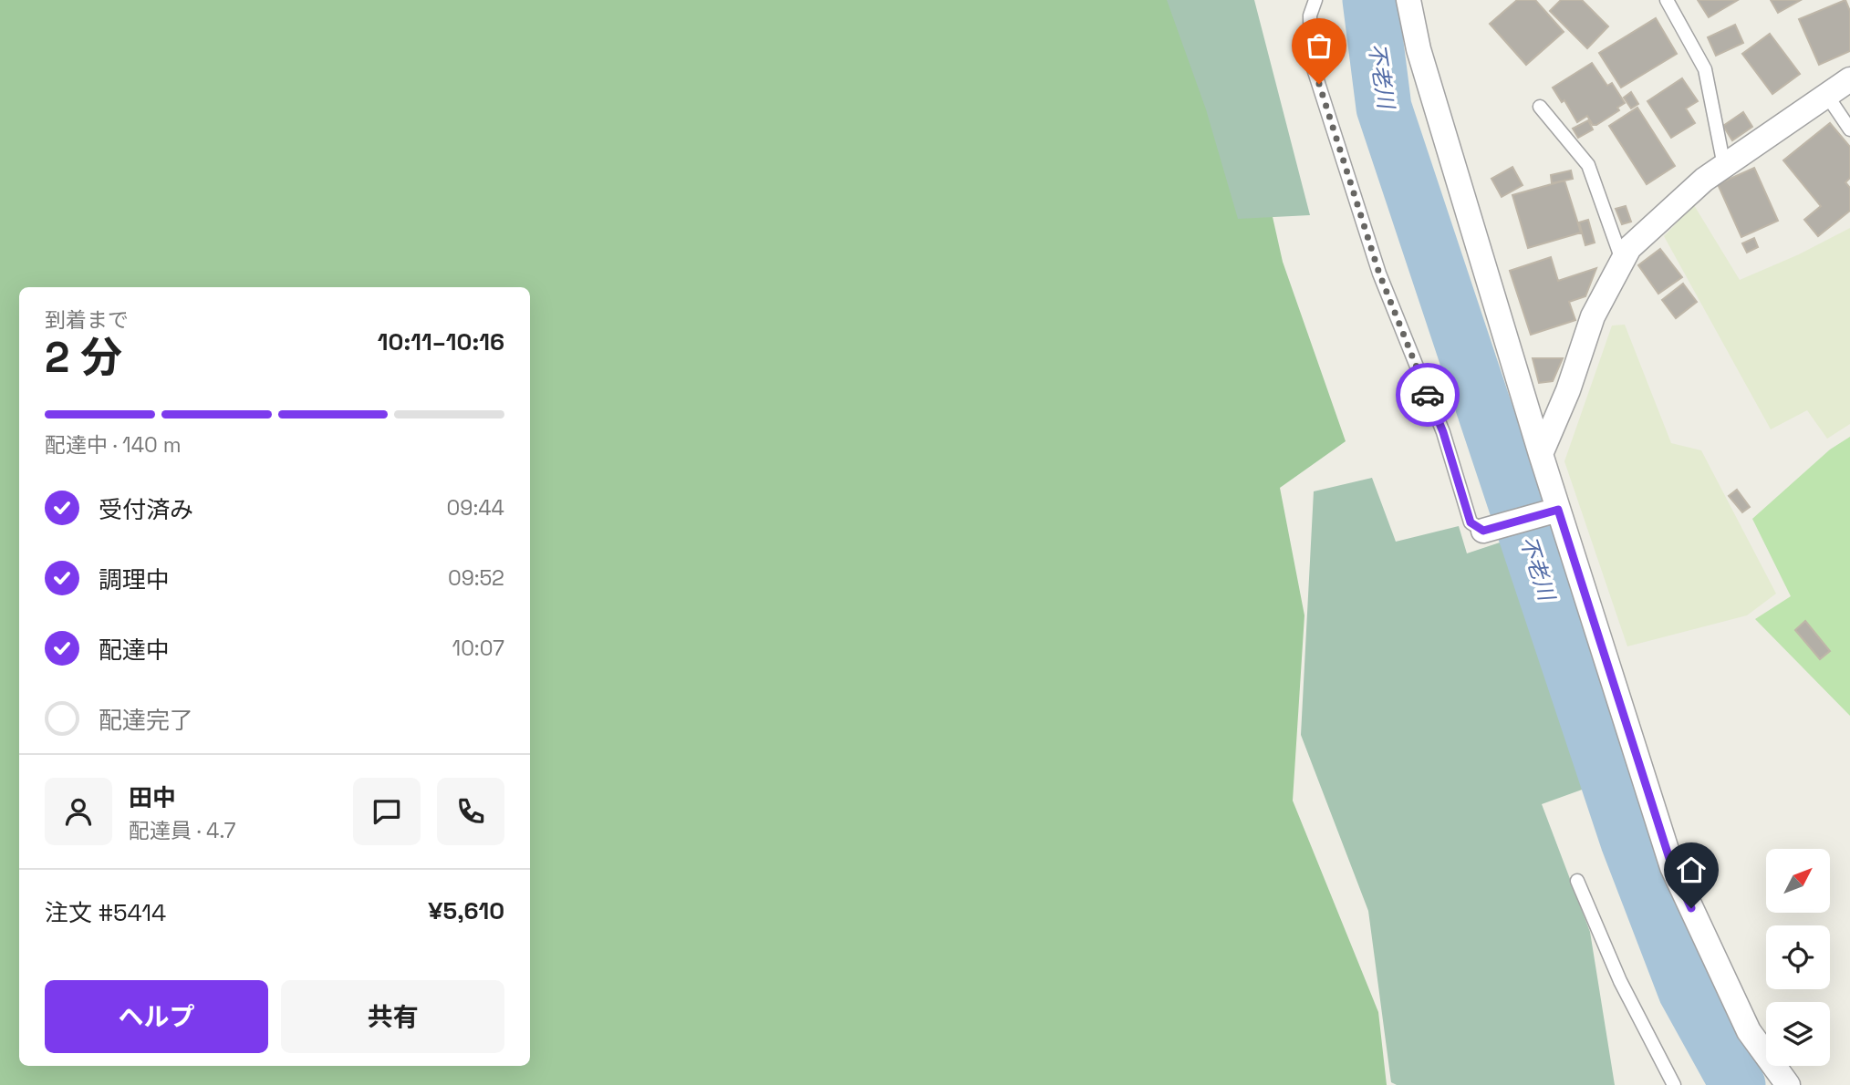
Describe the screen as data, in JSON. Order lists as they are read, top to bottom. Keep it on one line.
{"water":["不老川"],"north":"top right","page":{"heading":["2 分","到着まで","10:11–10:16"],"panel":["田中","配達員 · 4.7","注文 #5414","¥5,610"],"bar":"配達中 · 140 m","list":[["受付済み","09:44"],["調理中","09:52"],["配達中","10:07"],"配達完了"],"buttons":["ヘルプ","共有"]}}
